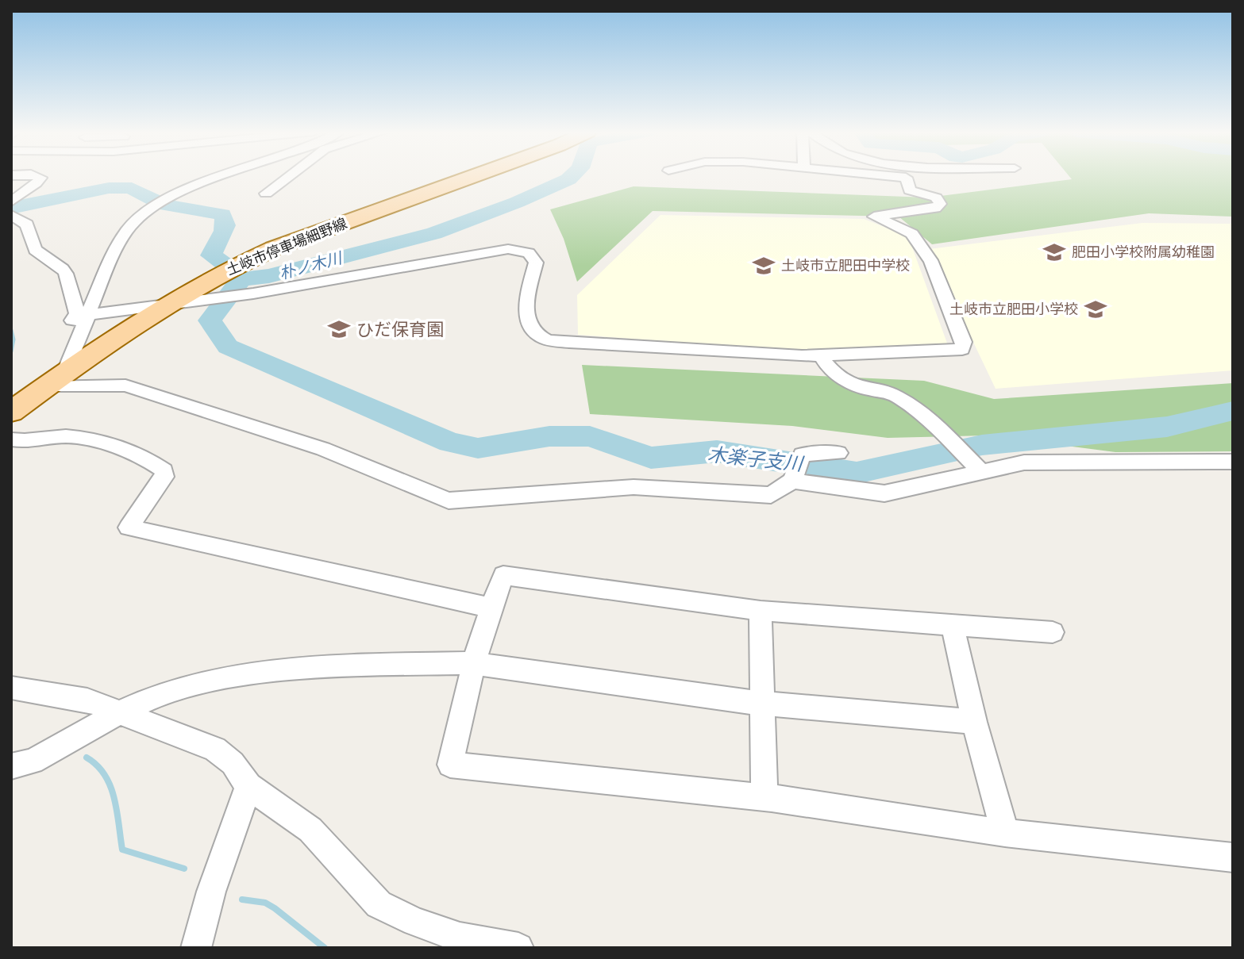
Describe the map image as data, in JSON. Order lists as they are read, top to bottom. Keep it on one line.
{"streets":{"main road":["土岐市停車場細野線"]},"water":["朴ノ木川","木楽子支川"],"places":{"school or university":["肥田小学校附属幼稚園","土岐市立肥田中学校","土岐市立肥田小学校","ひだ保育園"]}}
